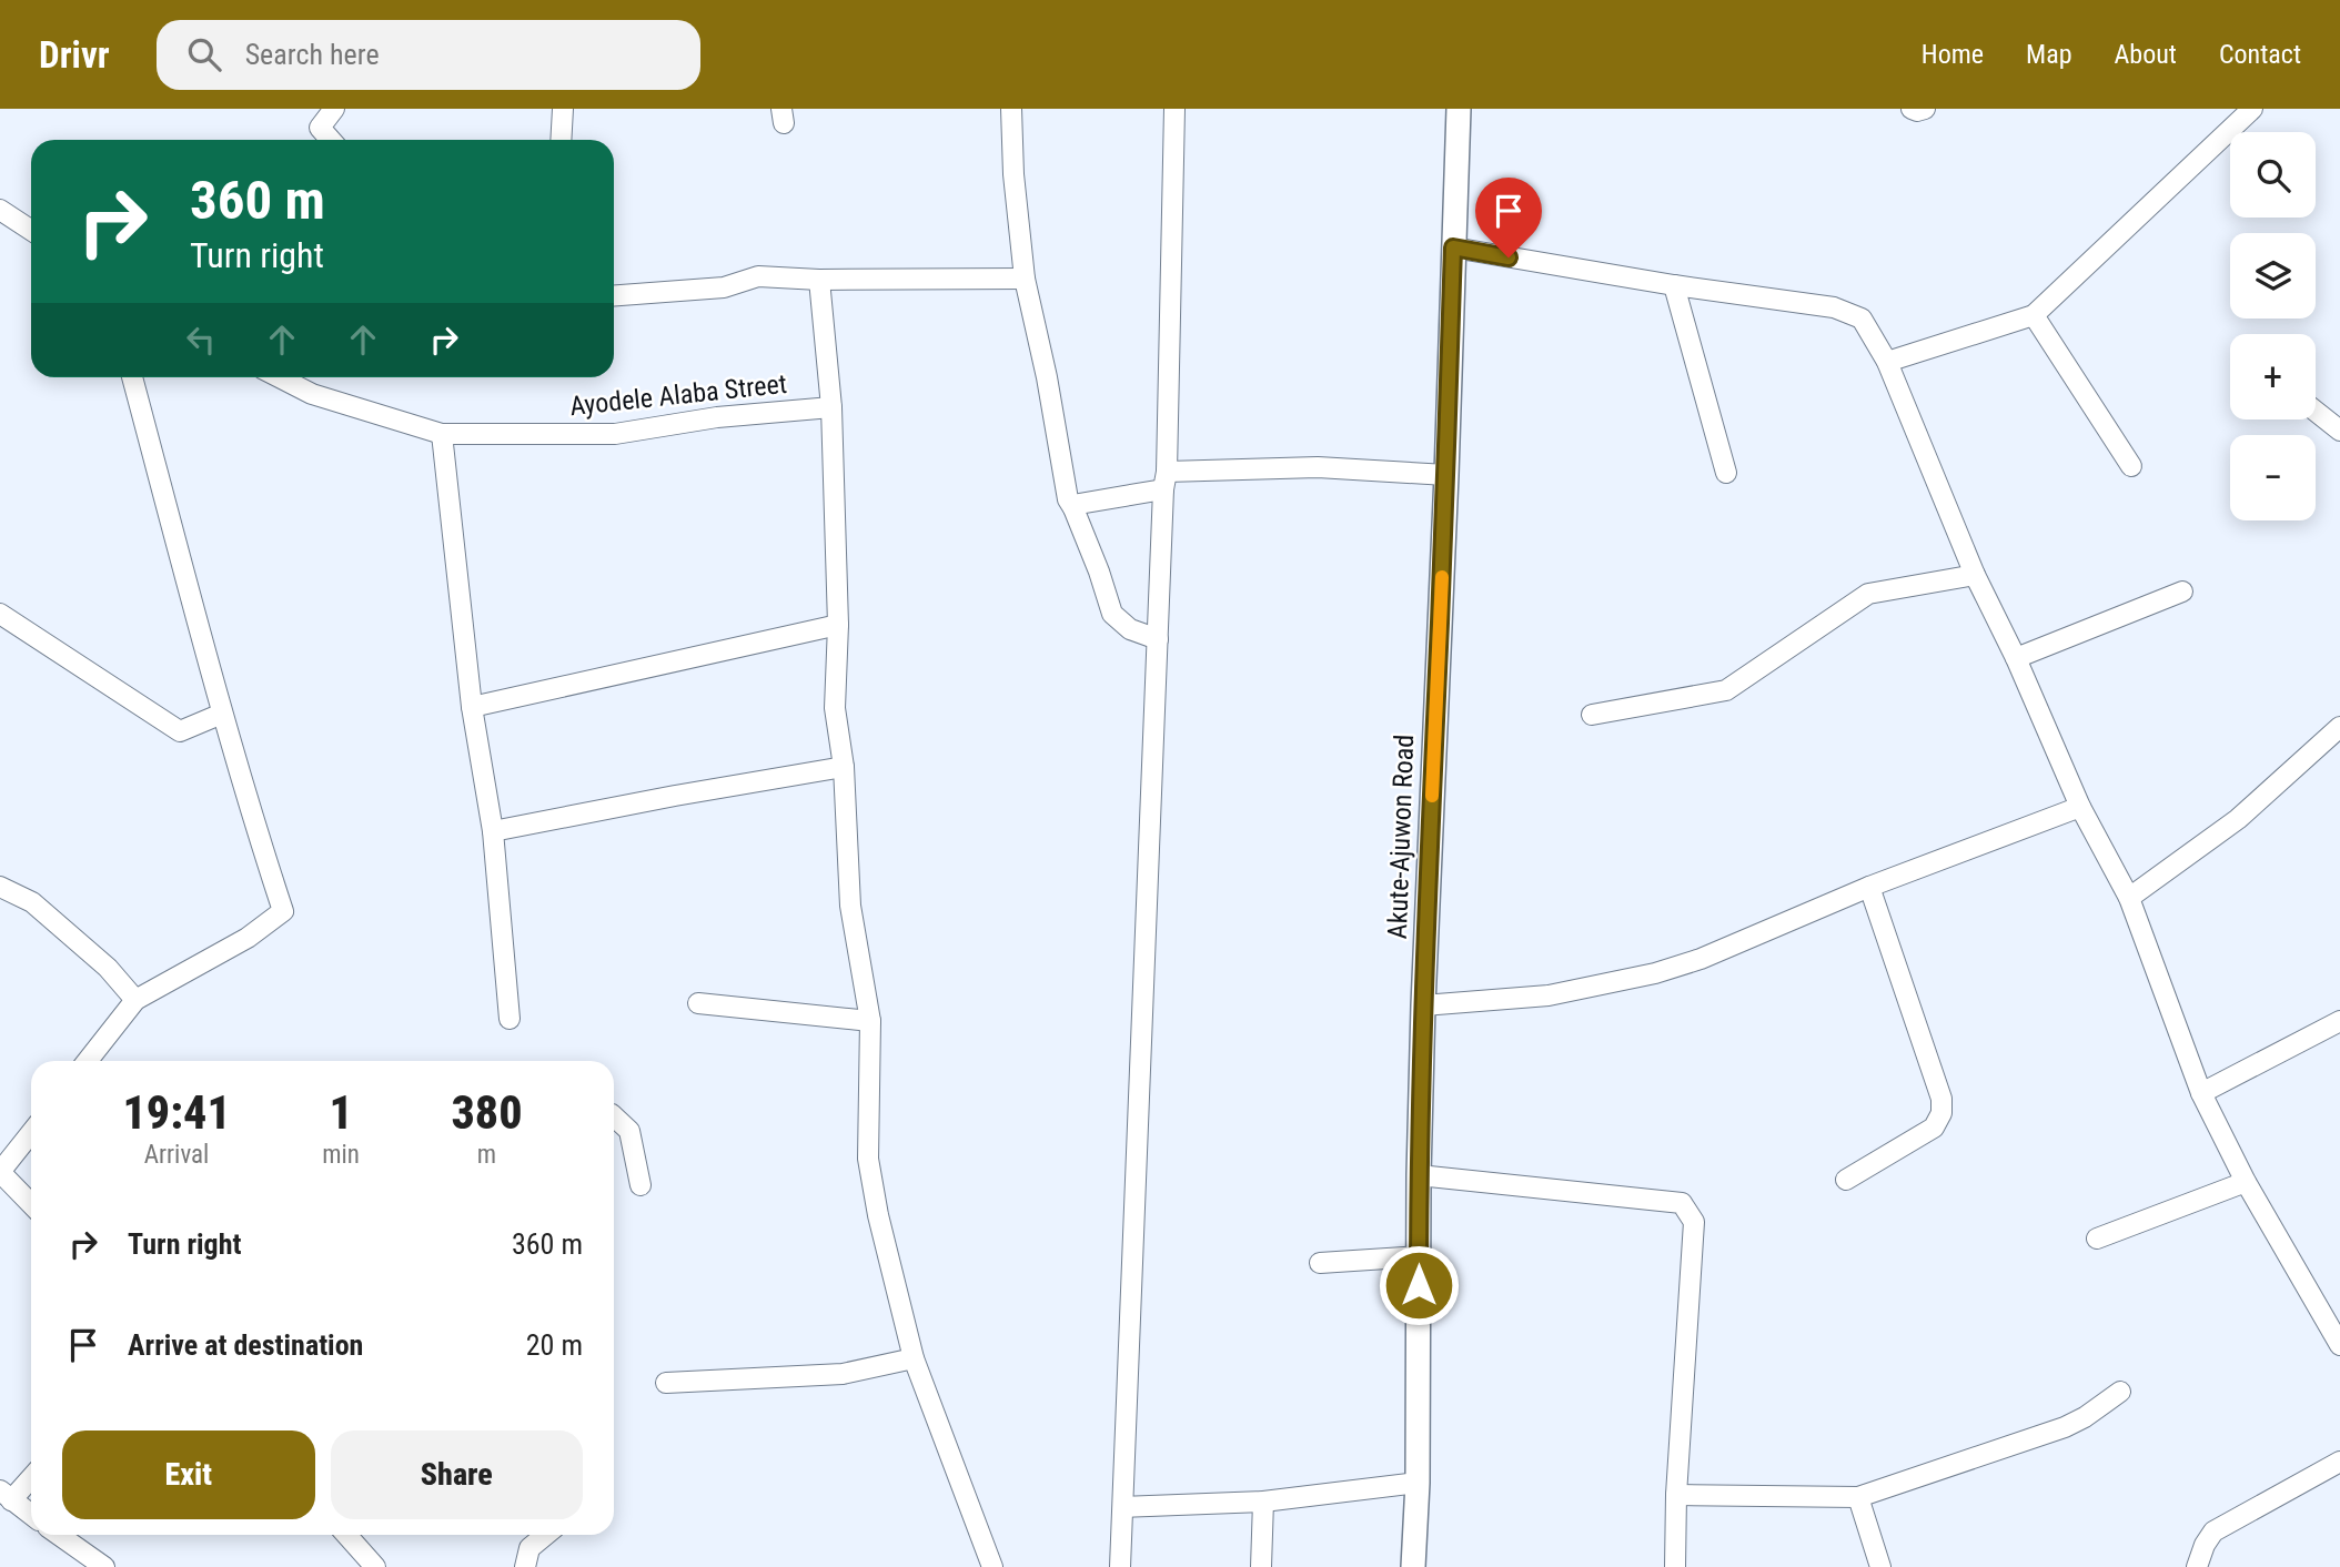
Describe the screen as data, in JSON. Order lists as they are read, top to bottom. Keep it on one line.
{"streets":{"main road":["Akute-Ajuwon Road"],"street":["Ayodele Alaba Street"]},"page":{"header":"Drivr","search":"Search here","nav":["Home","Map","About","Contact"],"map_buttons":["+","−"],"turn":["360 m","Turn right"],"eta":["19:41","Arrival","1","min","380","m"],"list":[{"name":"Turn right","value":"360 m"},{"name":"Arrive at destination","value":"20 m"}],"buttons":["Exit","Share"]}}
